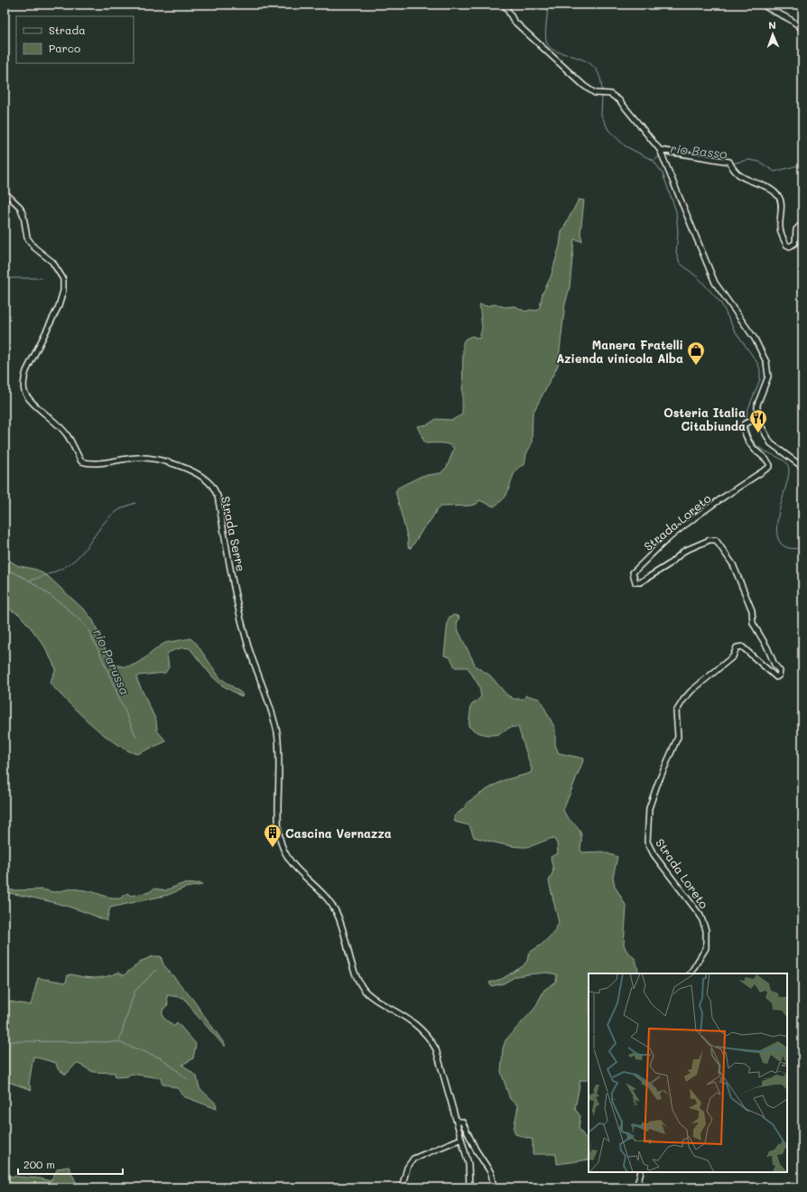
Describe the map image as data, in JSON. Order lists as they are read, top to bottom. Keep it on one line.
{"streets":{"street":["Strada Loreto","Strada Serre"]},"water":["rio Basso","rio Parussa"],"places":{"shop":["Manera Fratelli Azienda vinicola Alba"],"restaurant":["Osteria Italia Citabiunda"],"building":["Cascina Vernazza"]},"legend":["Strada","Parco"],"scale_bar":"200 m","north":"top"}
